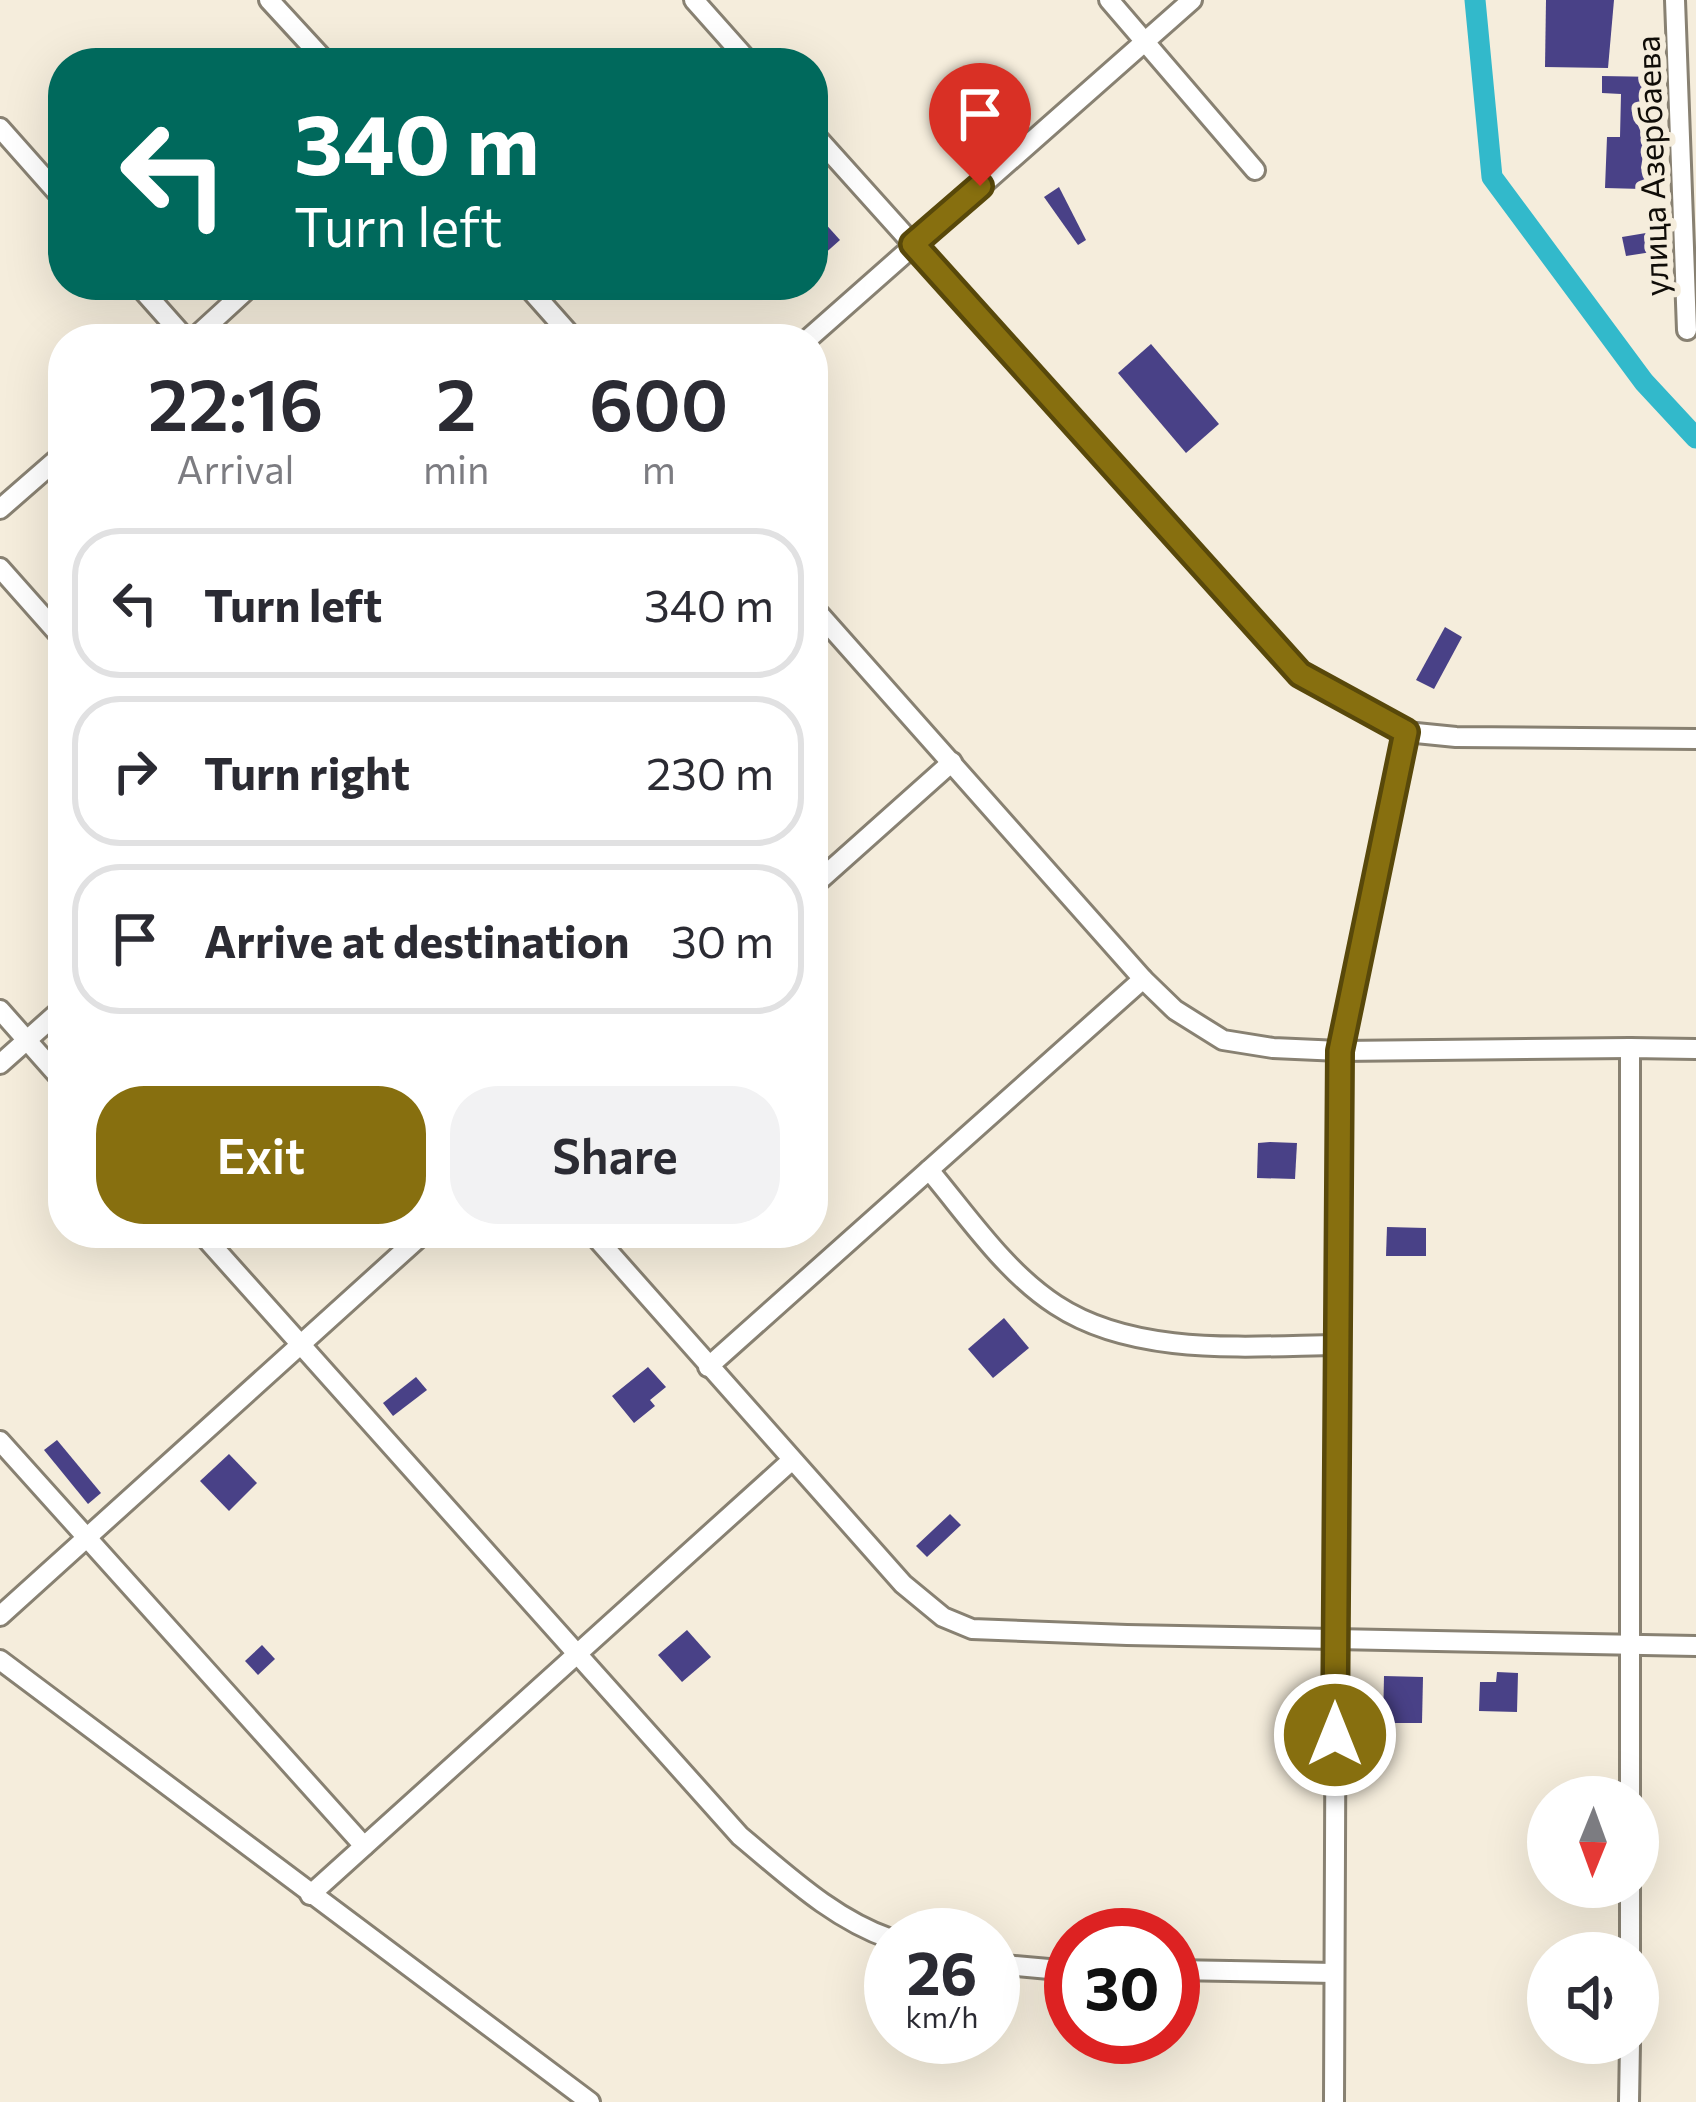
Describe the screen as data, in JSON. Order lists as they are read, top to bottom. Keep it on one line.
{"streets":{"street":["улица Азербаева"]},"north":"bottom","page":{"turn":["340 m","Turn left"],"eta":["22:16","Arrival","2","min","600","m"],"list":[{"name":"Turn left","value":"340 m"},{"name":"Turn right","value":"230 m"},{"name":"Arrive at destination","value":"30 m"}],"buttons":["Exit","Share"],"speed":"26 km/h","limit":"30"}}
